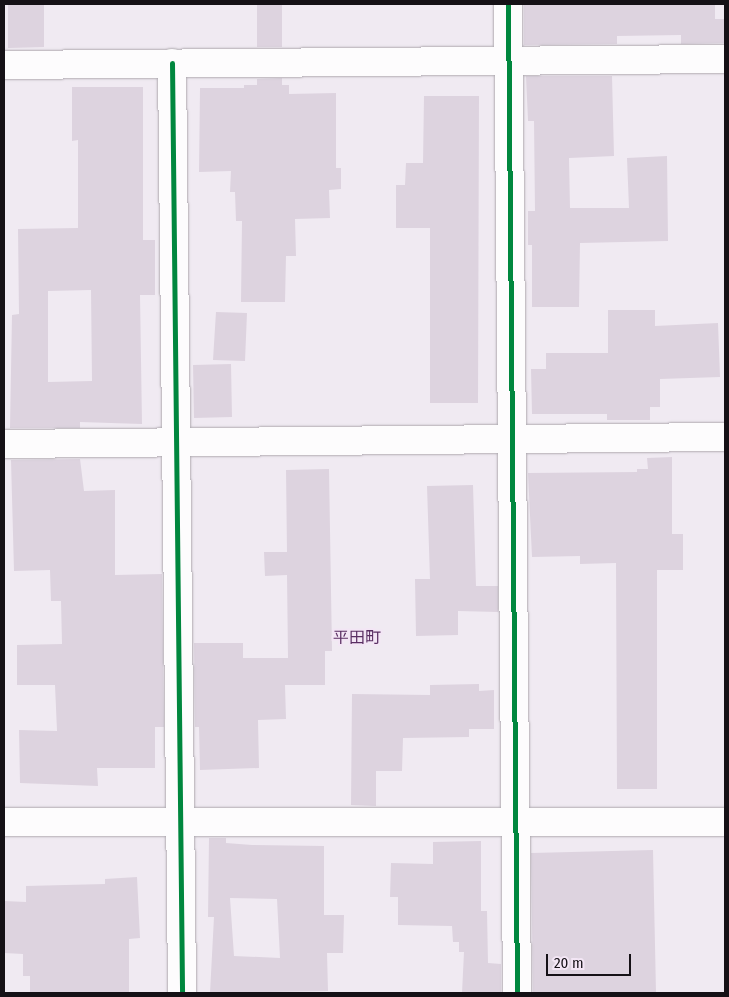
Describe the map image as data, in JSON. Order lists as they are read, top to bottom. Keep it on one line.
{"districts":["平田町"],"scale_bar":"20 m"}
